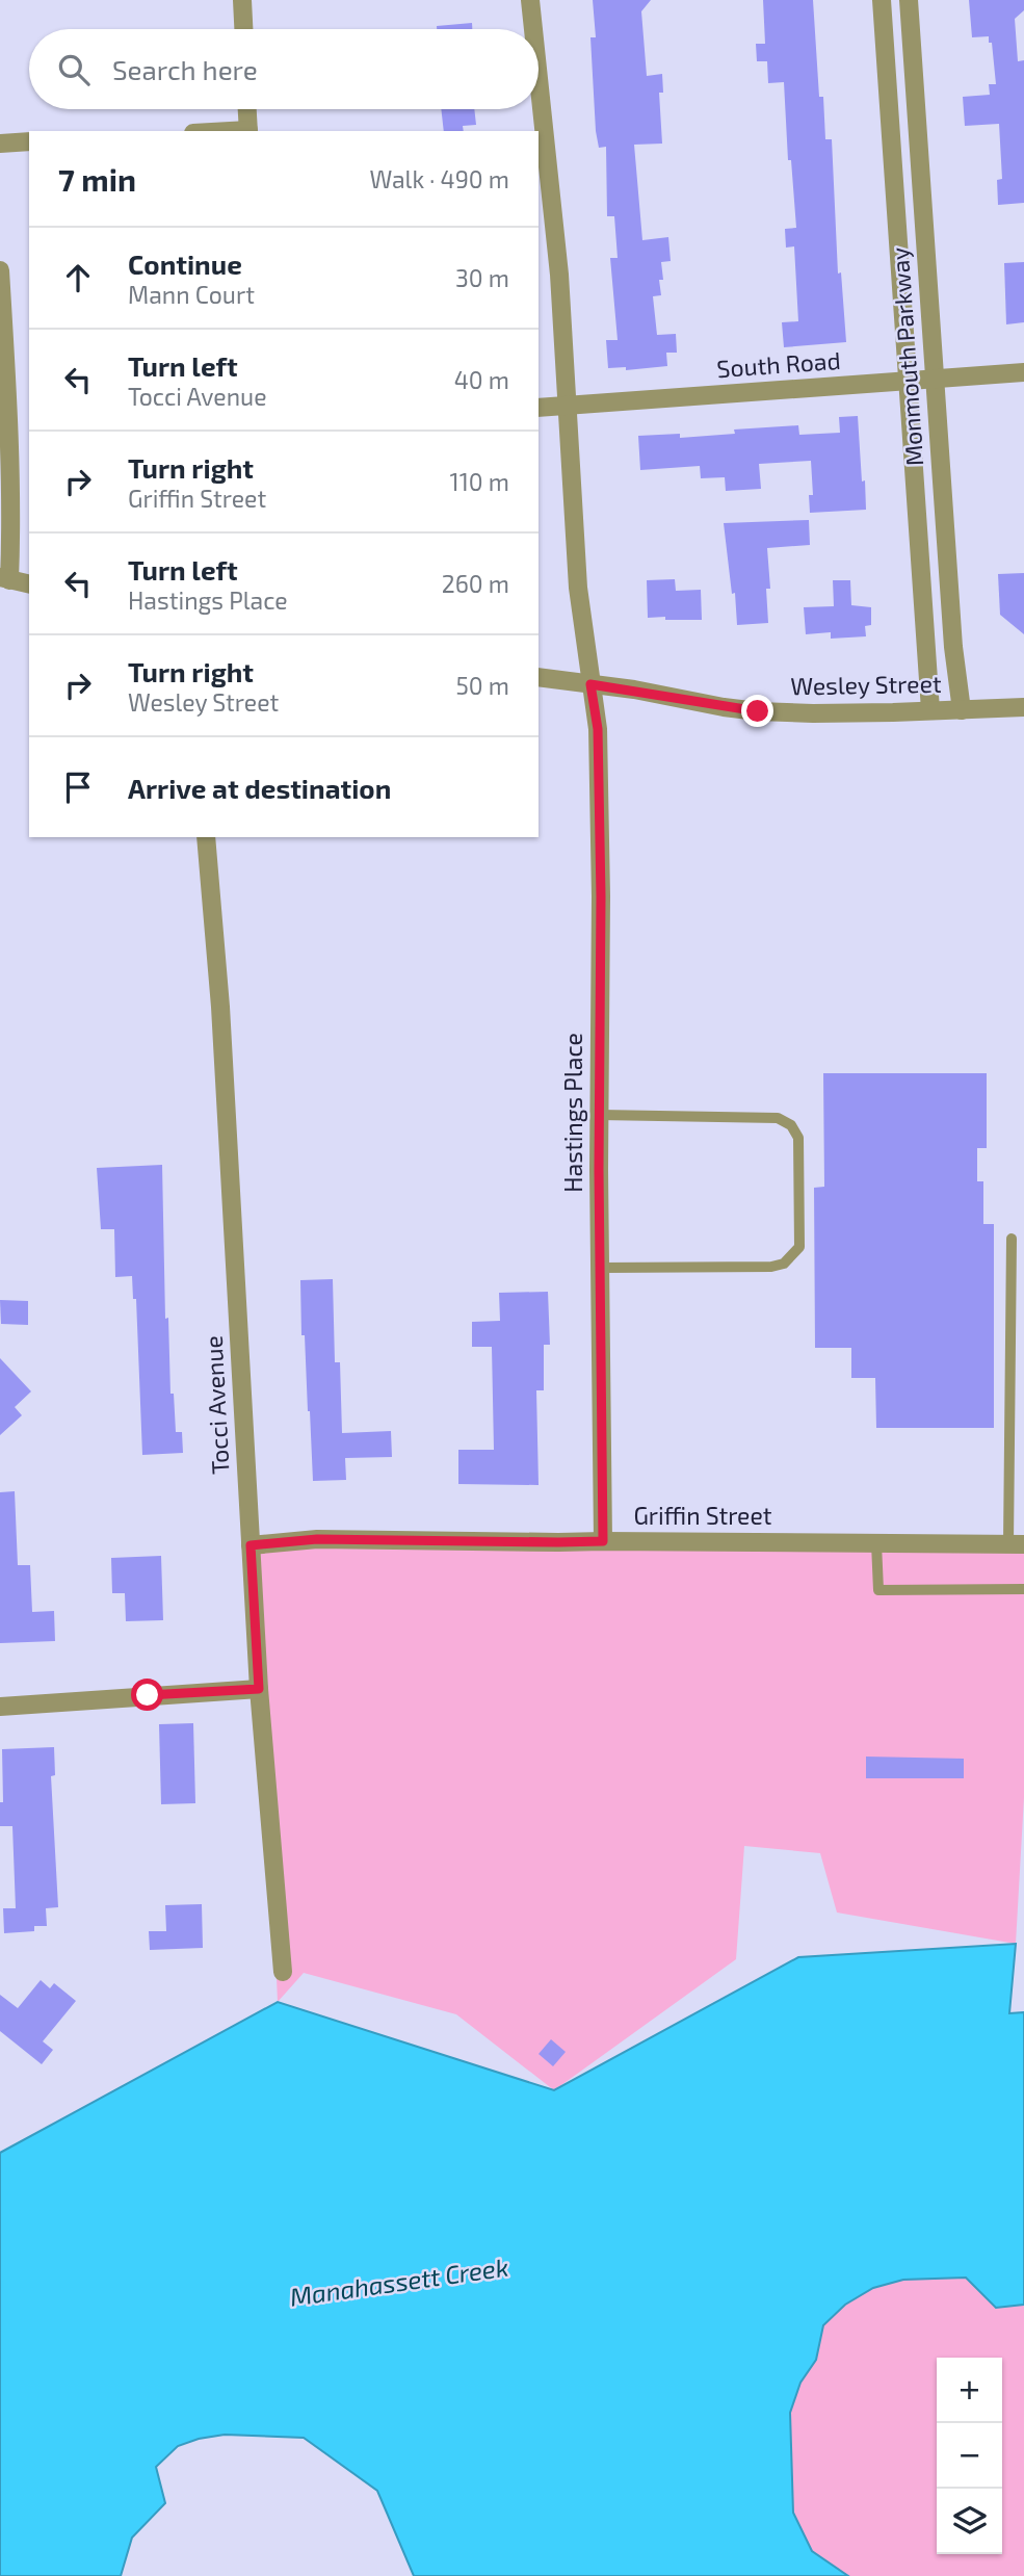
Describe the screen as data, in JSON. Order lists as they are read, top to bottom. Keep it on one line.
{"streets":{"street":["Monmouth Parkway","South Road","Wesley Street","Hastings Place","Tocci Avenue","Griffin Street"]},"crossings":[["Monmouth Parkway","South Road"],["Monmouth Parkway","Wesley Street"],["South Road","Hastings Place"],["Wesley Street","Hastings Place"],["Hastings Place","Griffin Street"],["Tocci Avenue","Griffin Street"]],"water":["Manahassett Creek"],"page":{"search":"Search here","heading":["7 min","Walk · 490 m"],"list":[["Continue","Mann Court","30 m"],["Turn left","Tocci Avenue","40 m"],["Turn right","Griffin Street","110 m"],["Turn left","Hastings Place","260 m"],["Turn right","Wesley Street","50 m"],"Arrive at destination"],"map_buttons":["+","−"]}}
